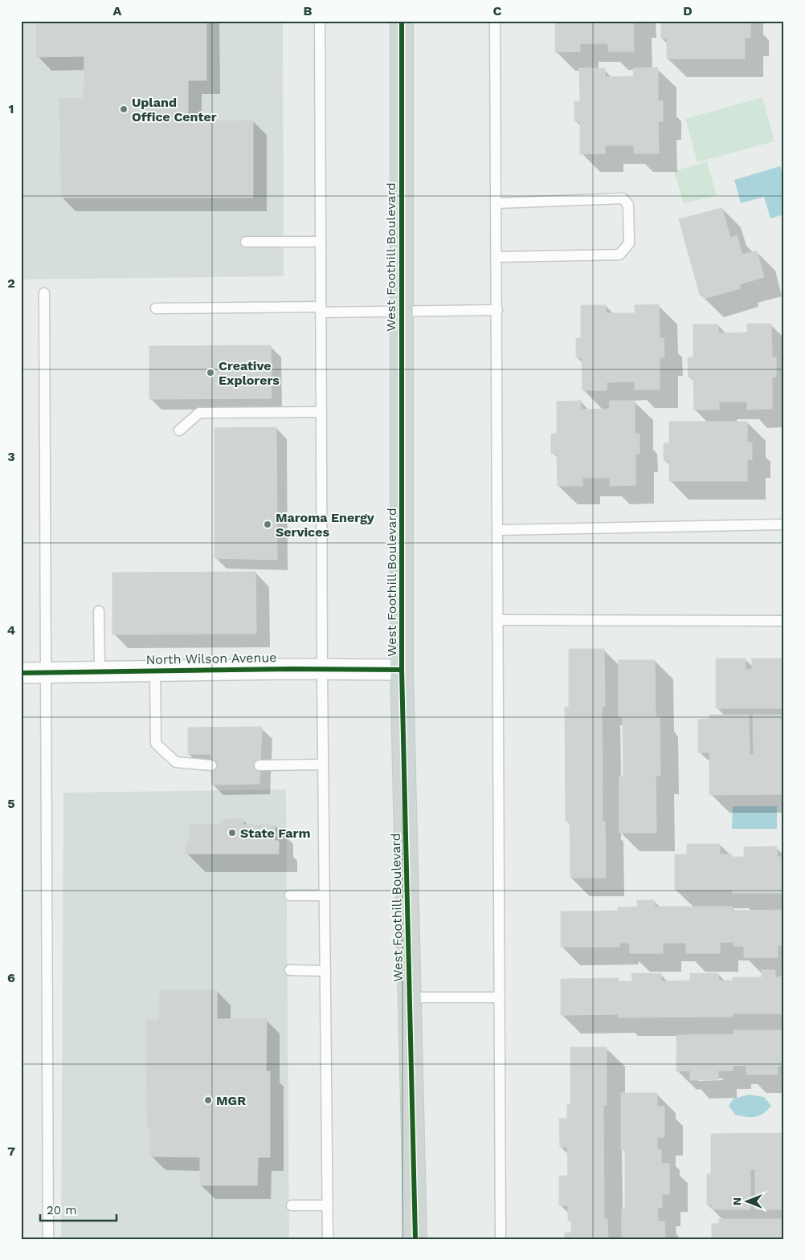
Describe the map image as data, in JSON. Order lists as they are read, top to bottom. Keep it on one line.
{"streets":{"main road":["West Foothill Boulevard"],"street":["North Wilson Avenue"]},"crossings":[["West Foothill Boulevard","North Wilson Avenue"]],"places":["Upland Office Center","Creative Explorers","Maroma Energy Services","State Farm","MGR"],"scale_bar":"20 m","north":"left","grid":{"columns":["A","B","C","D"],"rows":["1","2","3","4","5","6","7"]}}
